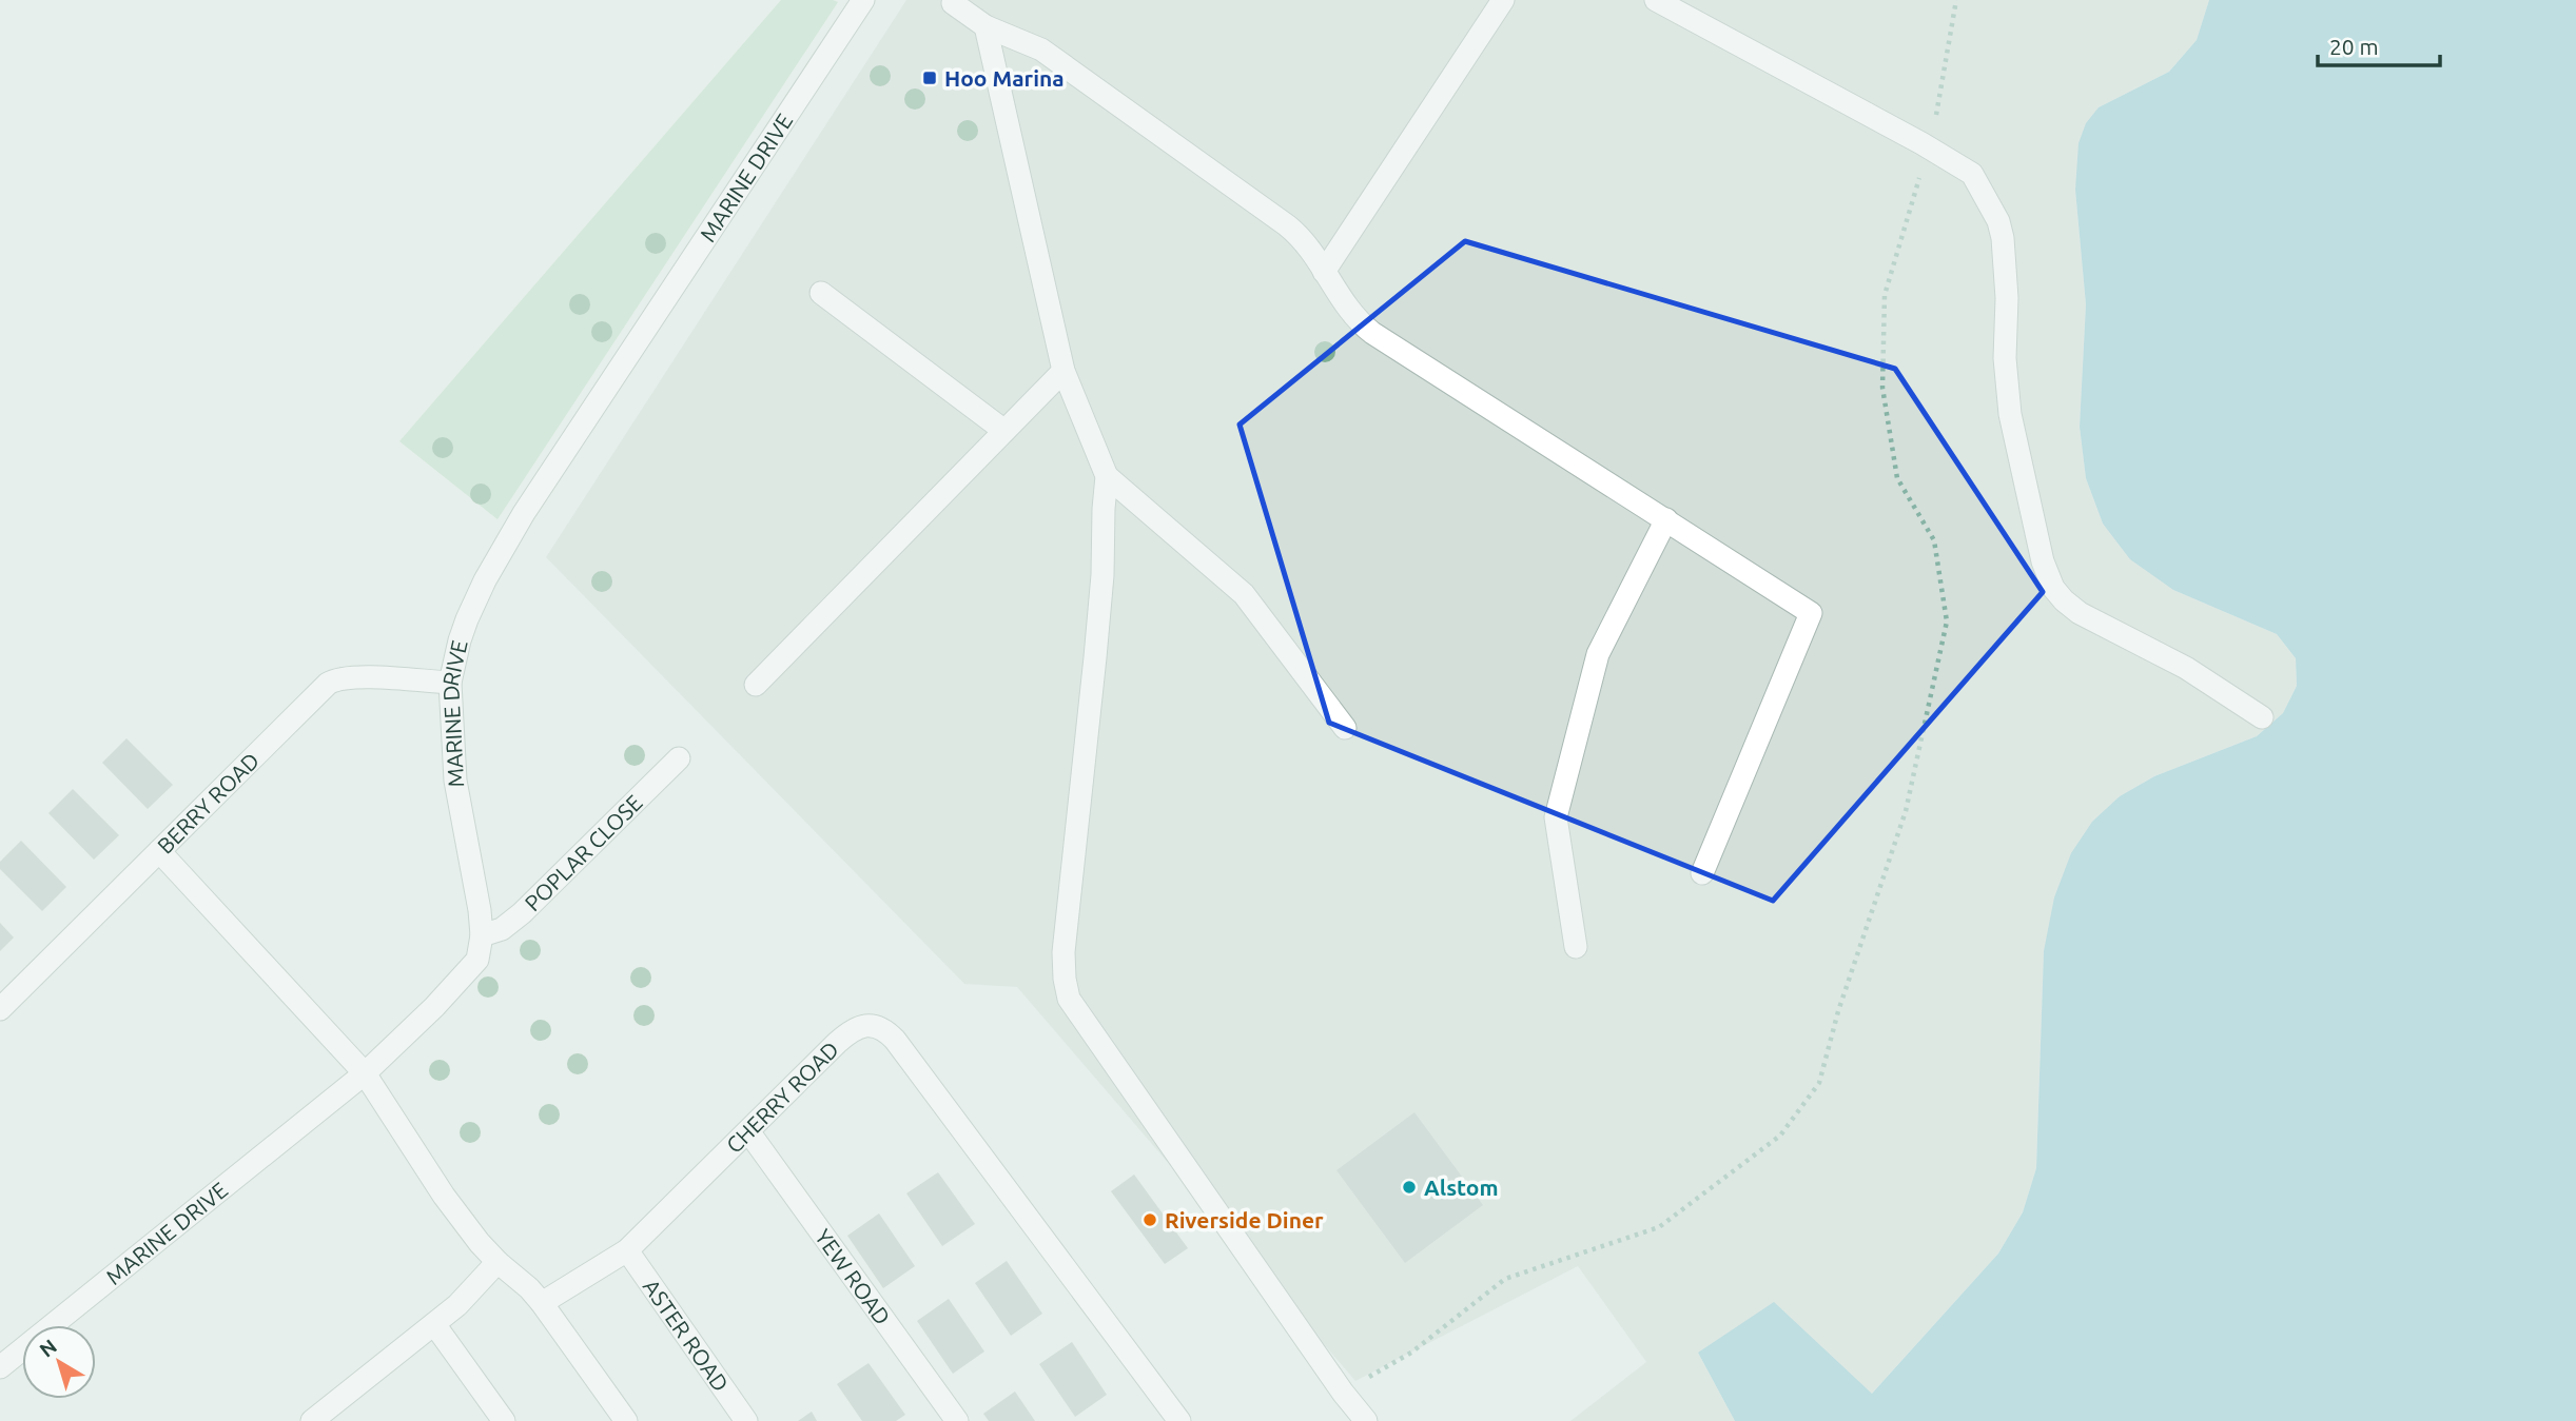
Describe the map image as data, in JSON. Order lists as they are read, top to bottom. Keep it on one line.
{"streets":{"street":["MARINE DRIVE","BERRY ROAD","POPLAR CLOSE","CHERRY ROAD","YEW ROAD","ASTER ROAD"]},"crossings":[["MARINE DRIVE","BERRY ROAD"],["MARINE DRIVE","POPLAR CLOSE"],["CHERRY ROAD","YEW ROAD"],["CHERRY ROAD","ASTER ROAD"]],"places":{"transit":["Hoo Marina"],"other":["Alstom","Riverside Diner"]},"scale_bar":"20 m","north":"top left"}
